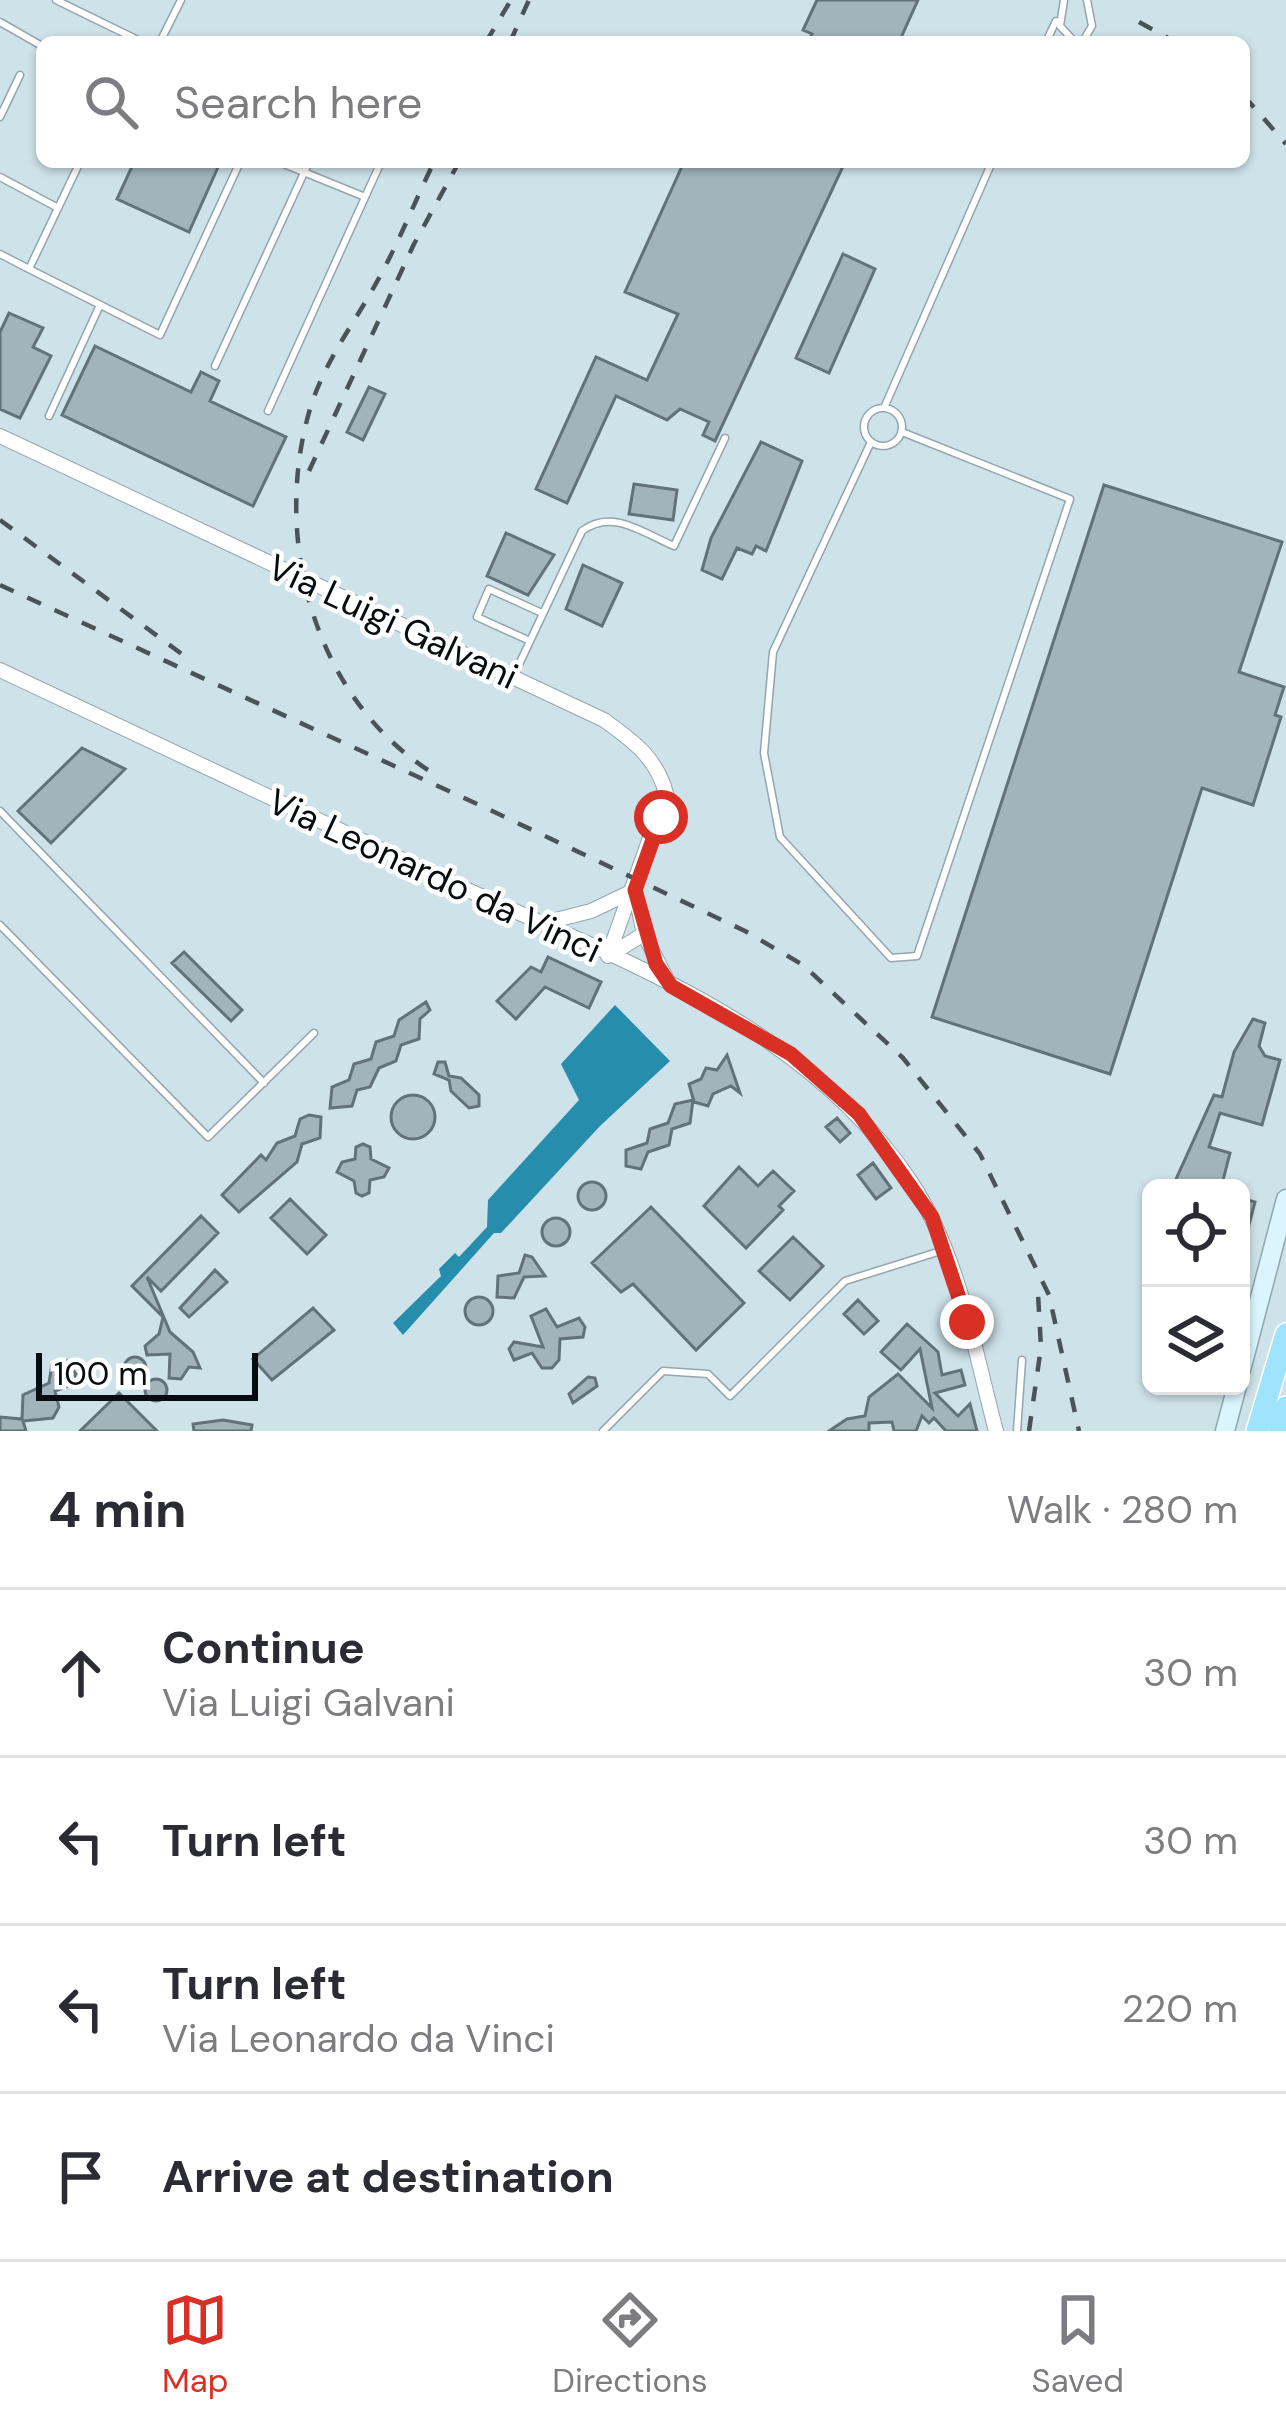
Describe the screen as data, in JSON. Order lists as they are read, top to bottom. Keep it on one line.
{"streets":{"street":["Via Luigi Galvani","Via Leonardo da Vinci"]},"crossings":[["Via Luigi Galvani","Via Leonardo da Vinci"]],"scale_bar":"100 m","page":{"search":"Search here","scale":"100 m","heading":["4 min","Walk · 280 m"],"list":[["Continue","Via Luigi Galvani","30 m"],["Turn left","30 m"],["Turn left","Via Leonardo da Vinci","220 m"],"Arrive at destination"],"nav":["Map","Directions","Saved"]}}
